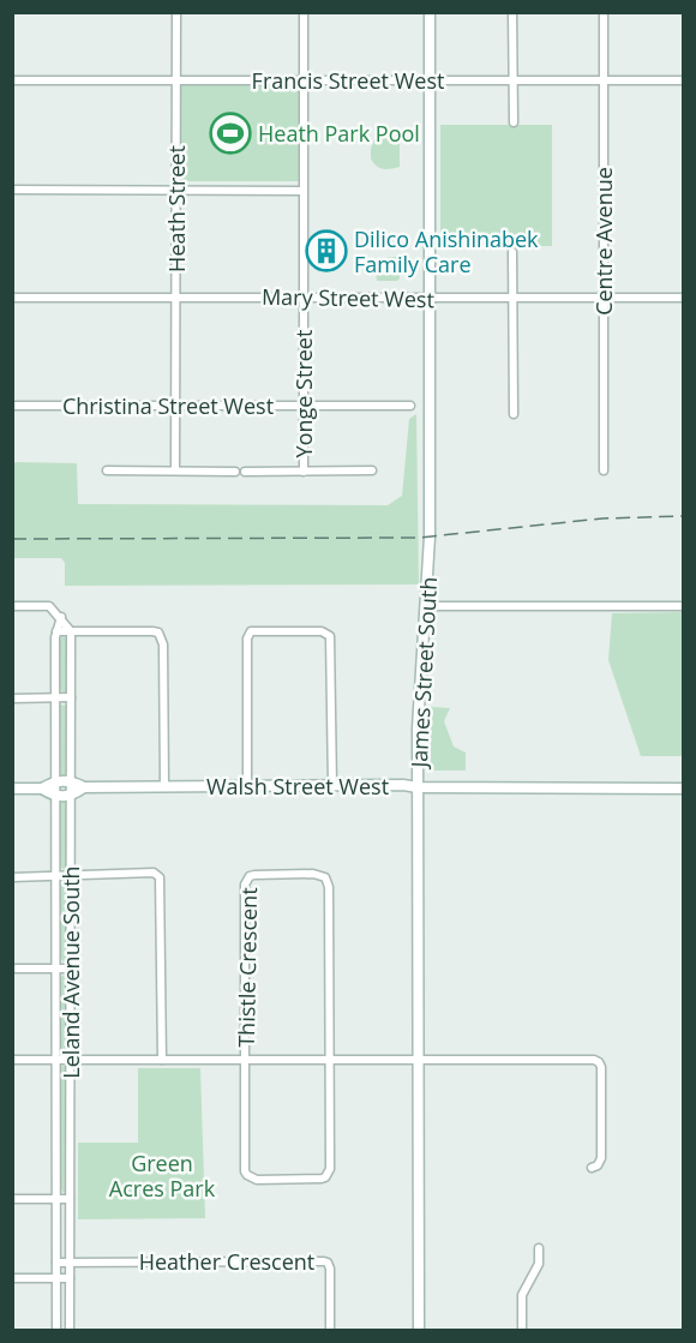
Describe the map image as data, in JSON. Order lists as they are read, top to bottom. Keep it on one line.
{"streets":{"street":["Francis Street West","Heath Street","Centre Avenue","Mary Street West","Yonge Street","Christina Street West","James Street South","Walsh Street West","Thistle Crescent","Leland Avenue South","Heather Crescent"]},"crossings":[["Francis Street West","Heath Street"],["Francis Street West","Centre Avenue"],["Francis Street West","Yonge Street"],["Francis Street West","James Street South"],["Heath Street","Mary Street West"],["Heath Street","Yonge Street"],["Heath Street","Christina Street West"],["Centre Avenue","Mary Street West"],["Mary Street West","Yonge Street"],["Mary Street West","James Street South"],["Yonge Street","Christina Street West"],["James Street South","Walsh Street West"],["Walsh Street West","Leland Avenue South"],["Leland Avenue South","Heather Crescent"]],"parks":["Green Acres Park"],"places":{"sports":["Heath Park Pool"],"building":["Dilico Anishinabek Family Care"]}}
